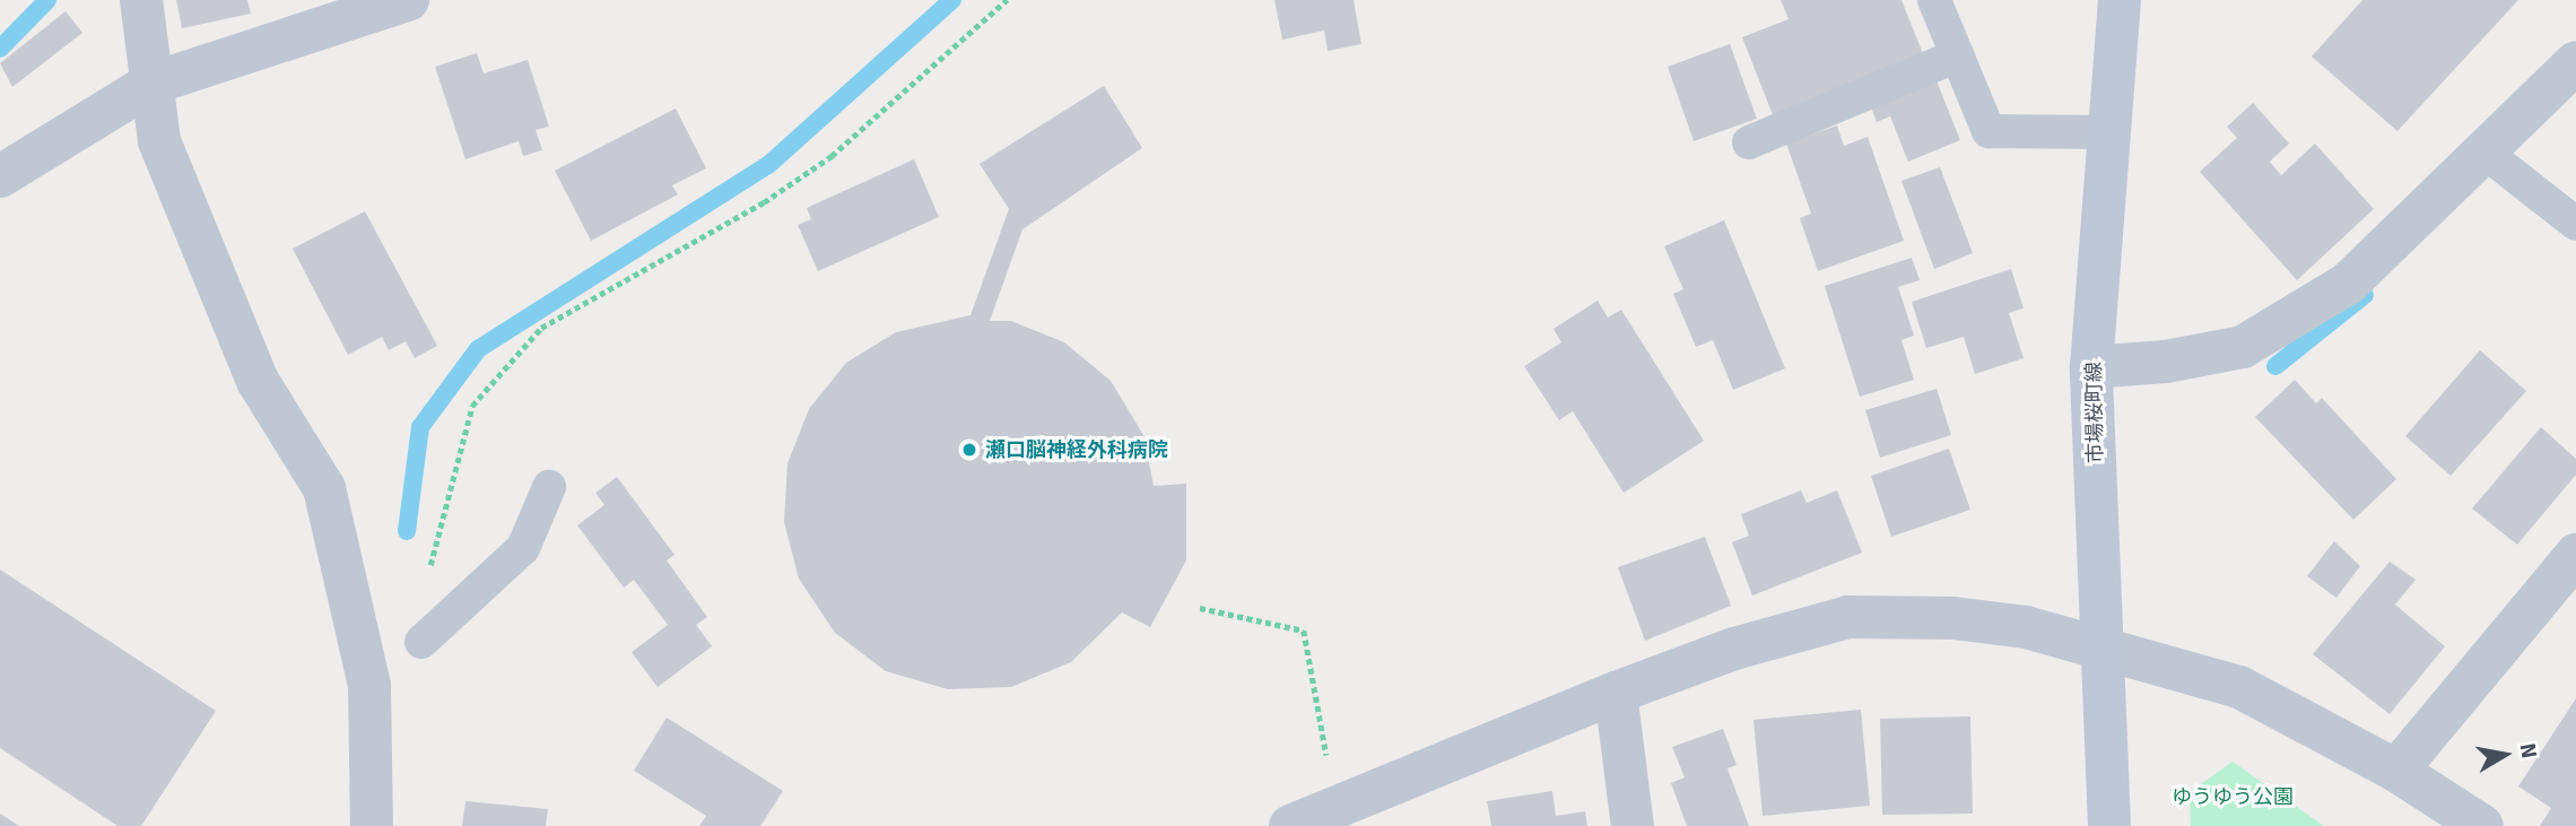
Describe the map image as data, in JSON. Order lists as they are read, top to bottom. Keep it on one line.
{"streets":{"main road":["市場桜町線"]},"parks":["ゆうゆう公園"],"places":["瀬口脳神経外科病院"],"north":"right"}
